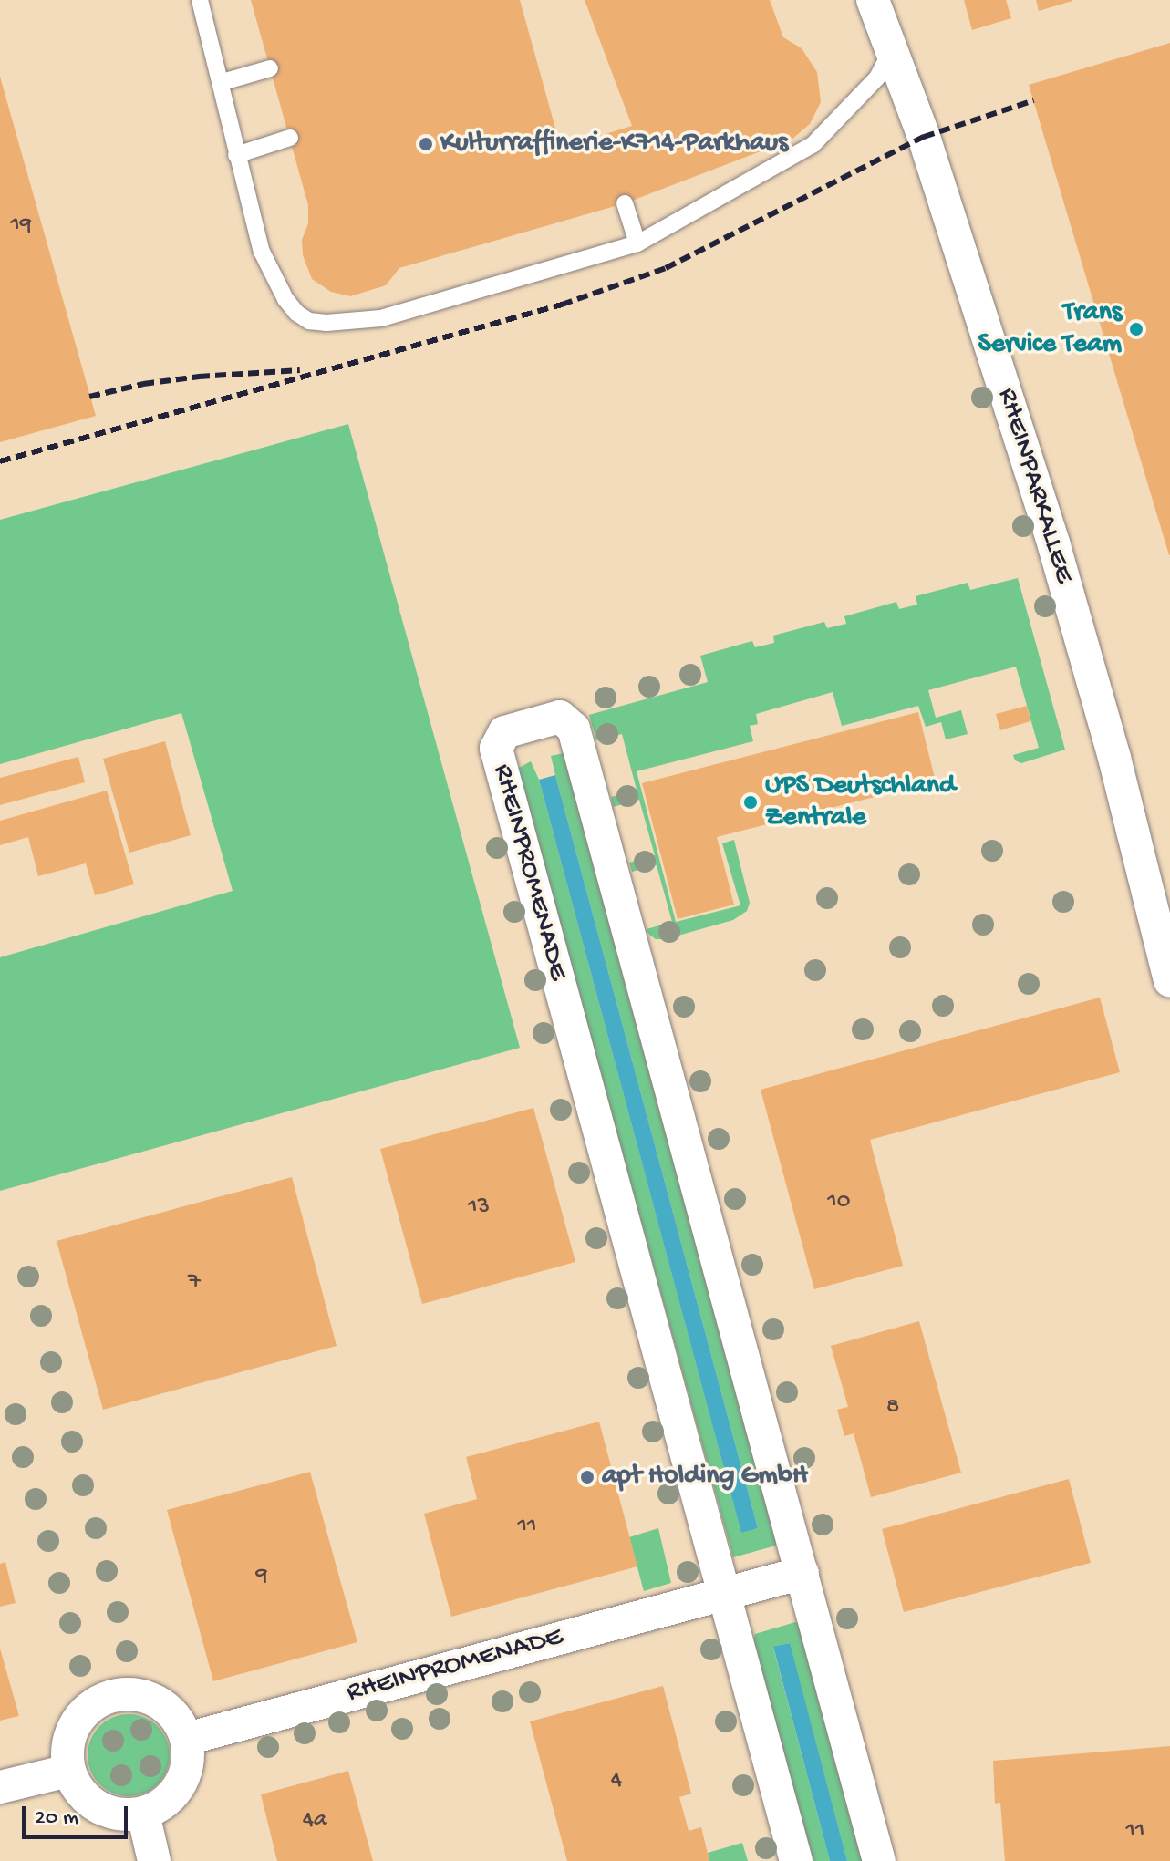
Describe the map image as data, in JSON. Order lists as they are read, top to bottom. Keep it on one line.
{"streets":{"street":["RHEINPARKALLEE","RHEINPROMENADE"]},"places":["Kulturraffinerie-K714-Parkhaus","Trans Service Team","UPS Deutschland Zentrale","apt Holding GmbH"],"house_numbers":["19","10","13","7","8","11","9","4","4a","11"],"scale_bar":"20 m"}
